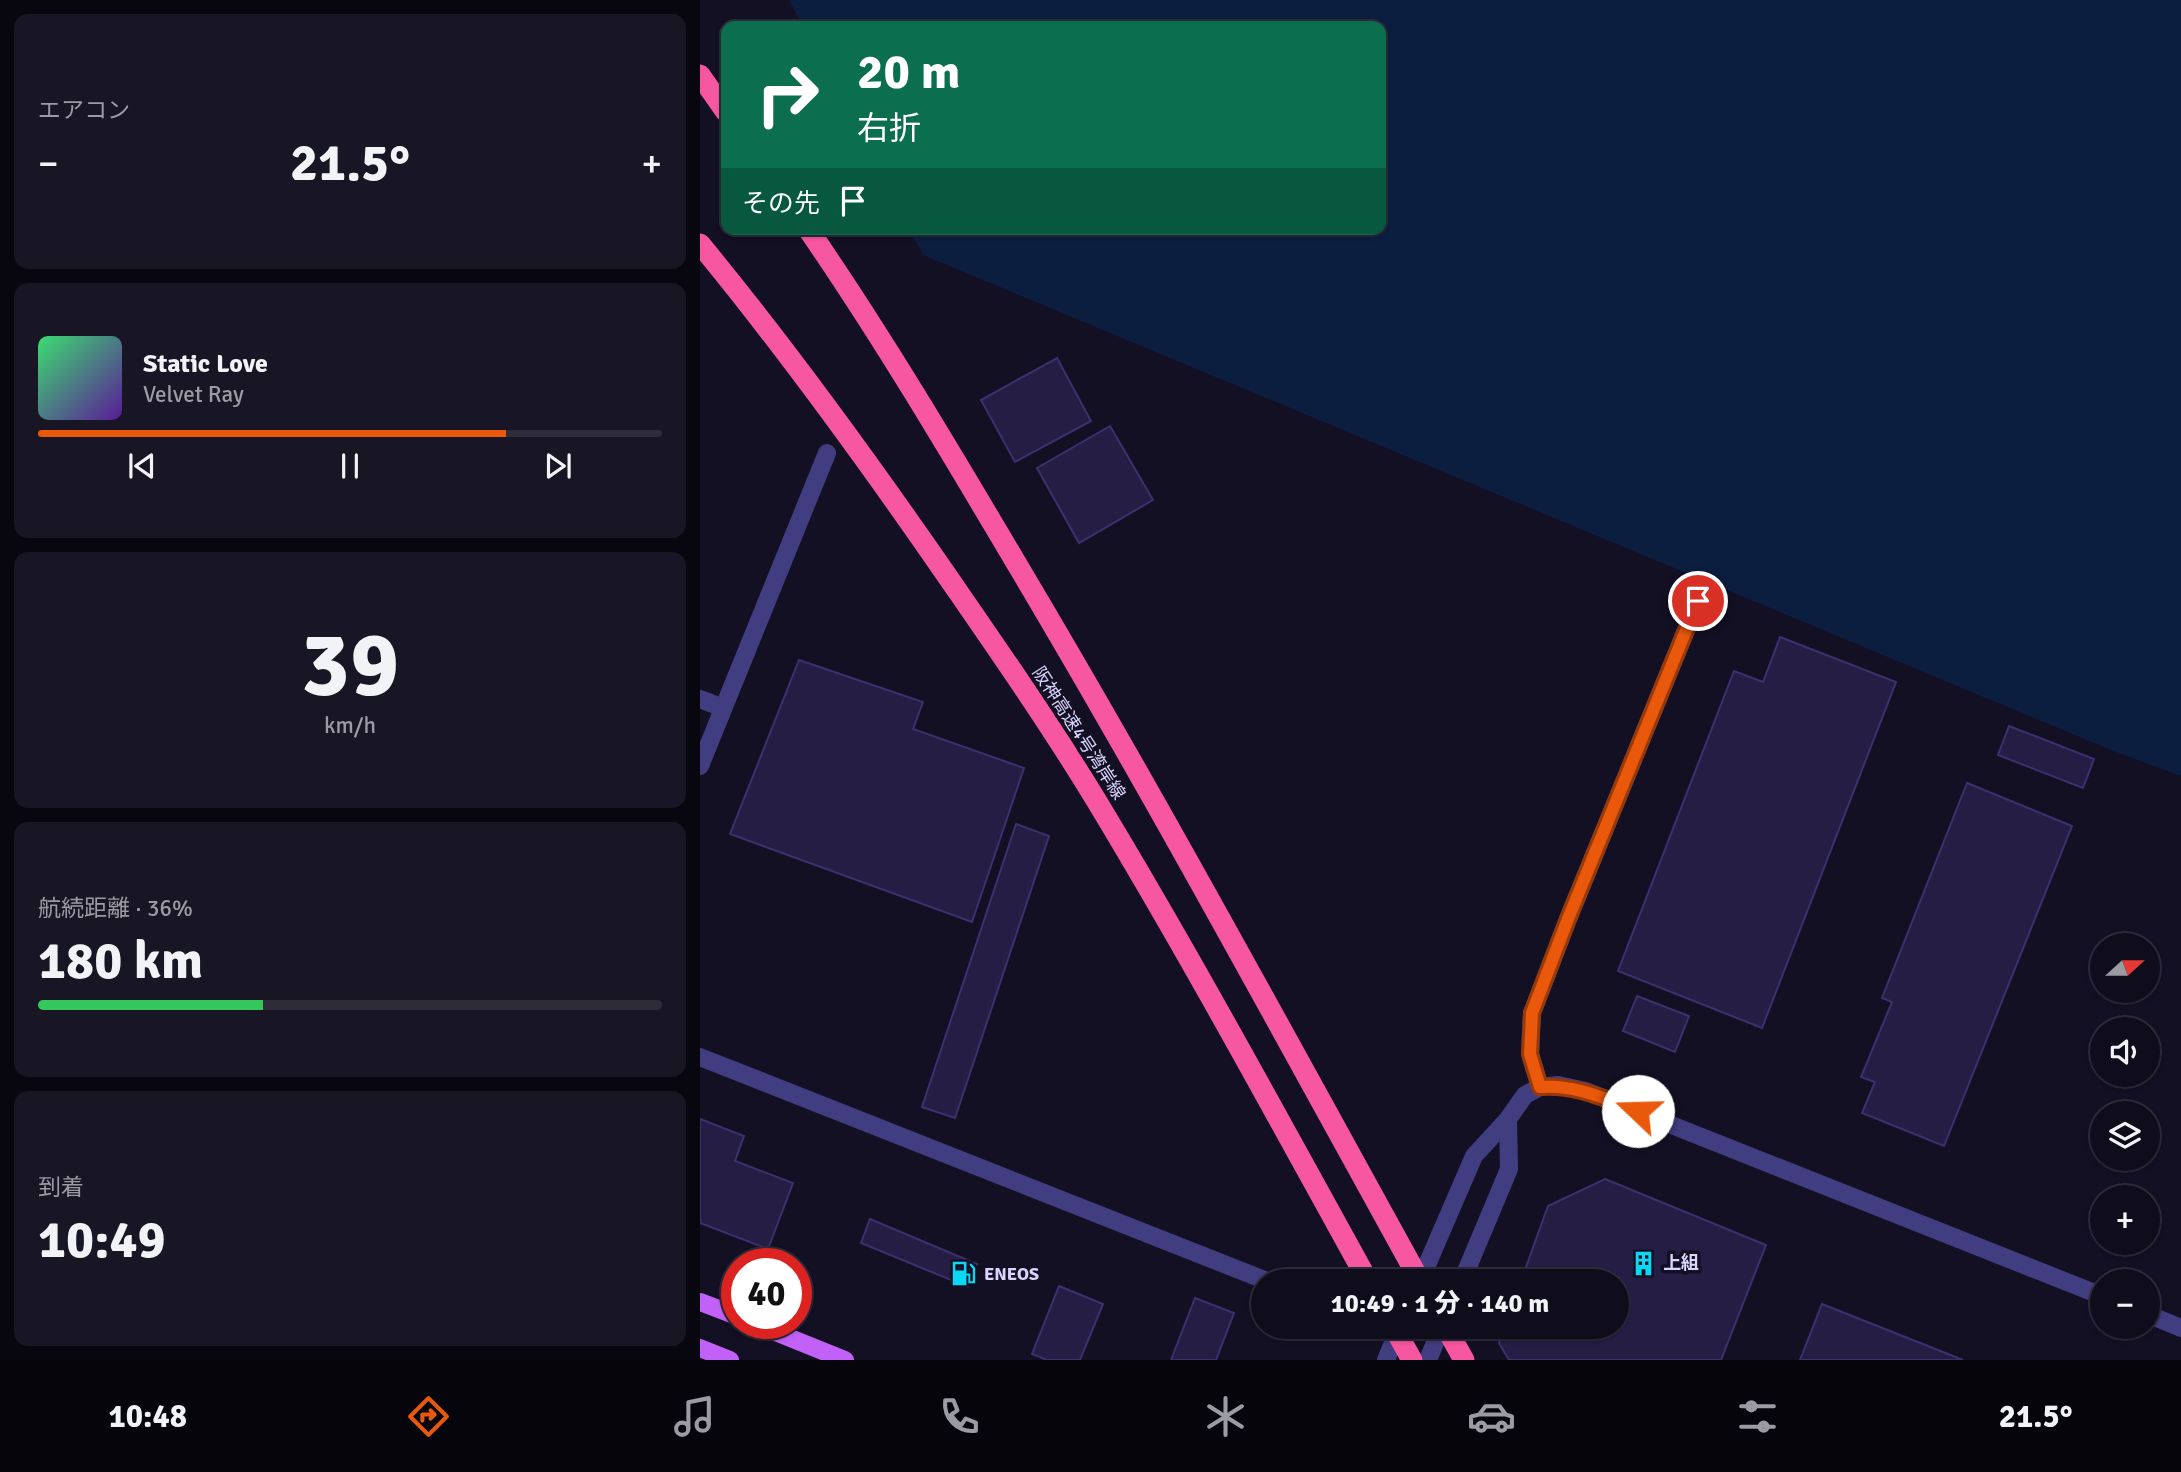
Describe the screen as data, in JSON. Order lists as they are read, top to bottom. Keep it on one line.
{"streets":{"highway":["阪神高速4号湾岸線"]},"places":{"building":["上組"],"fuel station":["ENEOS"]},"north":"right","page":{"tile":["エアコン",["39","km/h"],["航続距離 · 36%","180 km"],["到着","10:49"]],"turn":["20 m","右折"],"heat":["−","21.5°","+"],"then":"その先","song":["Static Love","Velvet Ray"],"map_buttons":["+","−"],"limit":"40","trip":"10:49 · 1 分 · 140 m","tabs":["10:48","21.5°"]}}
